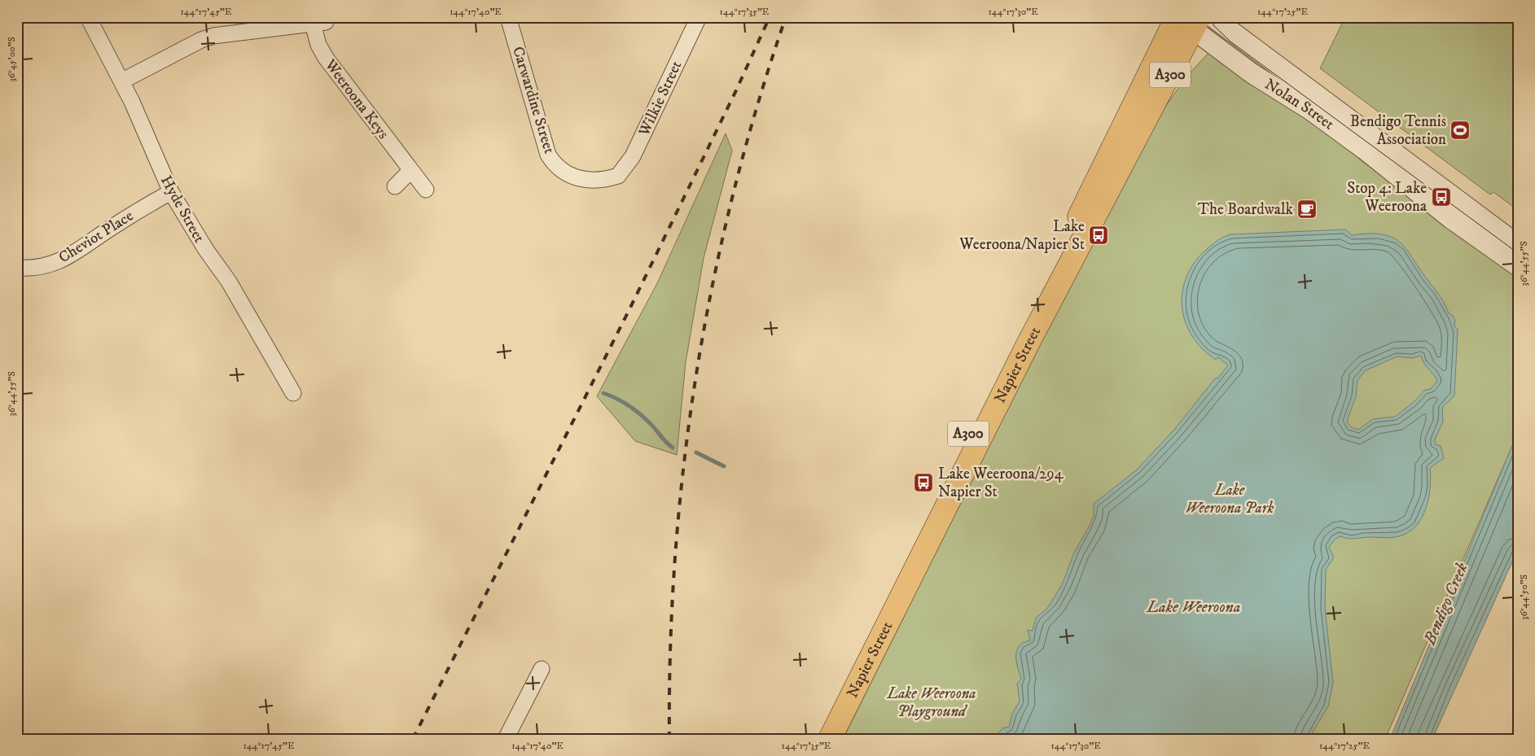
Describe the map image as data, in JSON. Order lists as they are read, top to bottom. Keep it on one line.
{"streets":{"highway":["A300","Napier Street"],"street":["Wilkie Street","Weeroona Keys","Carwardine Street","Nolan Street","Hyde Street","Cheviot Place"]},"crossings":[["Wilkie Street","Carwardine Street"],["Weeroona Keys","Hyde Street"],["Nolan Street","Napier Street"],["Hyde Street","Cheviot Place"]],"water":["Bendigo Creek","Lake Weeroona"],"parks":["Lake Weeroona Park","Lake Weeroona Playground"],"places":{"sports":["Bendigo Tennis Association"],"bus stop":["Stop 4: Lake Weeroona","Lake Weeroona/Napier St","Lake Weeroona/294 Napier St"],"cafe":["The Boardwalk"]},"coordinates":["144°17'45\"E","144°17'40\"E","144°17'35\"E","144°17'30\"E","144°17'25\"E","36°45'00\"S","36°44'55\"S","36°44'50\"S"]}
